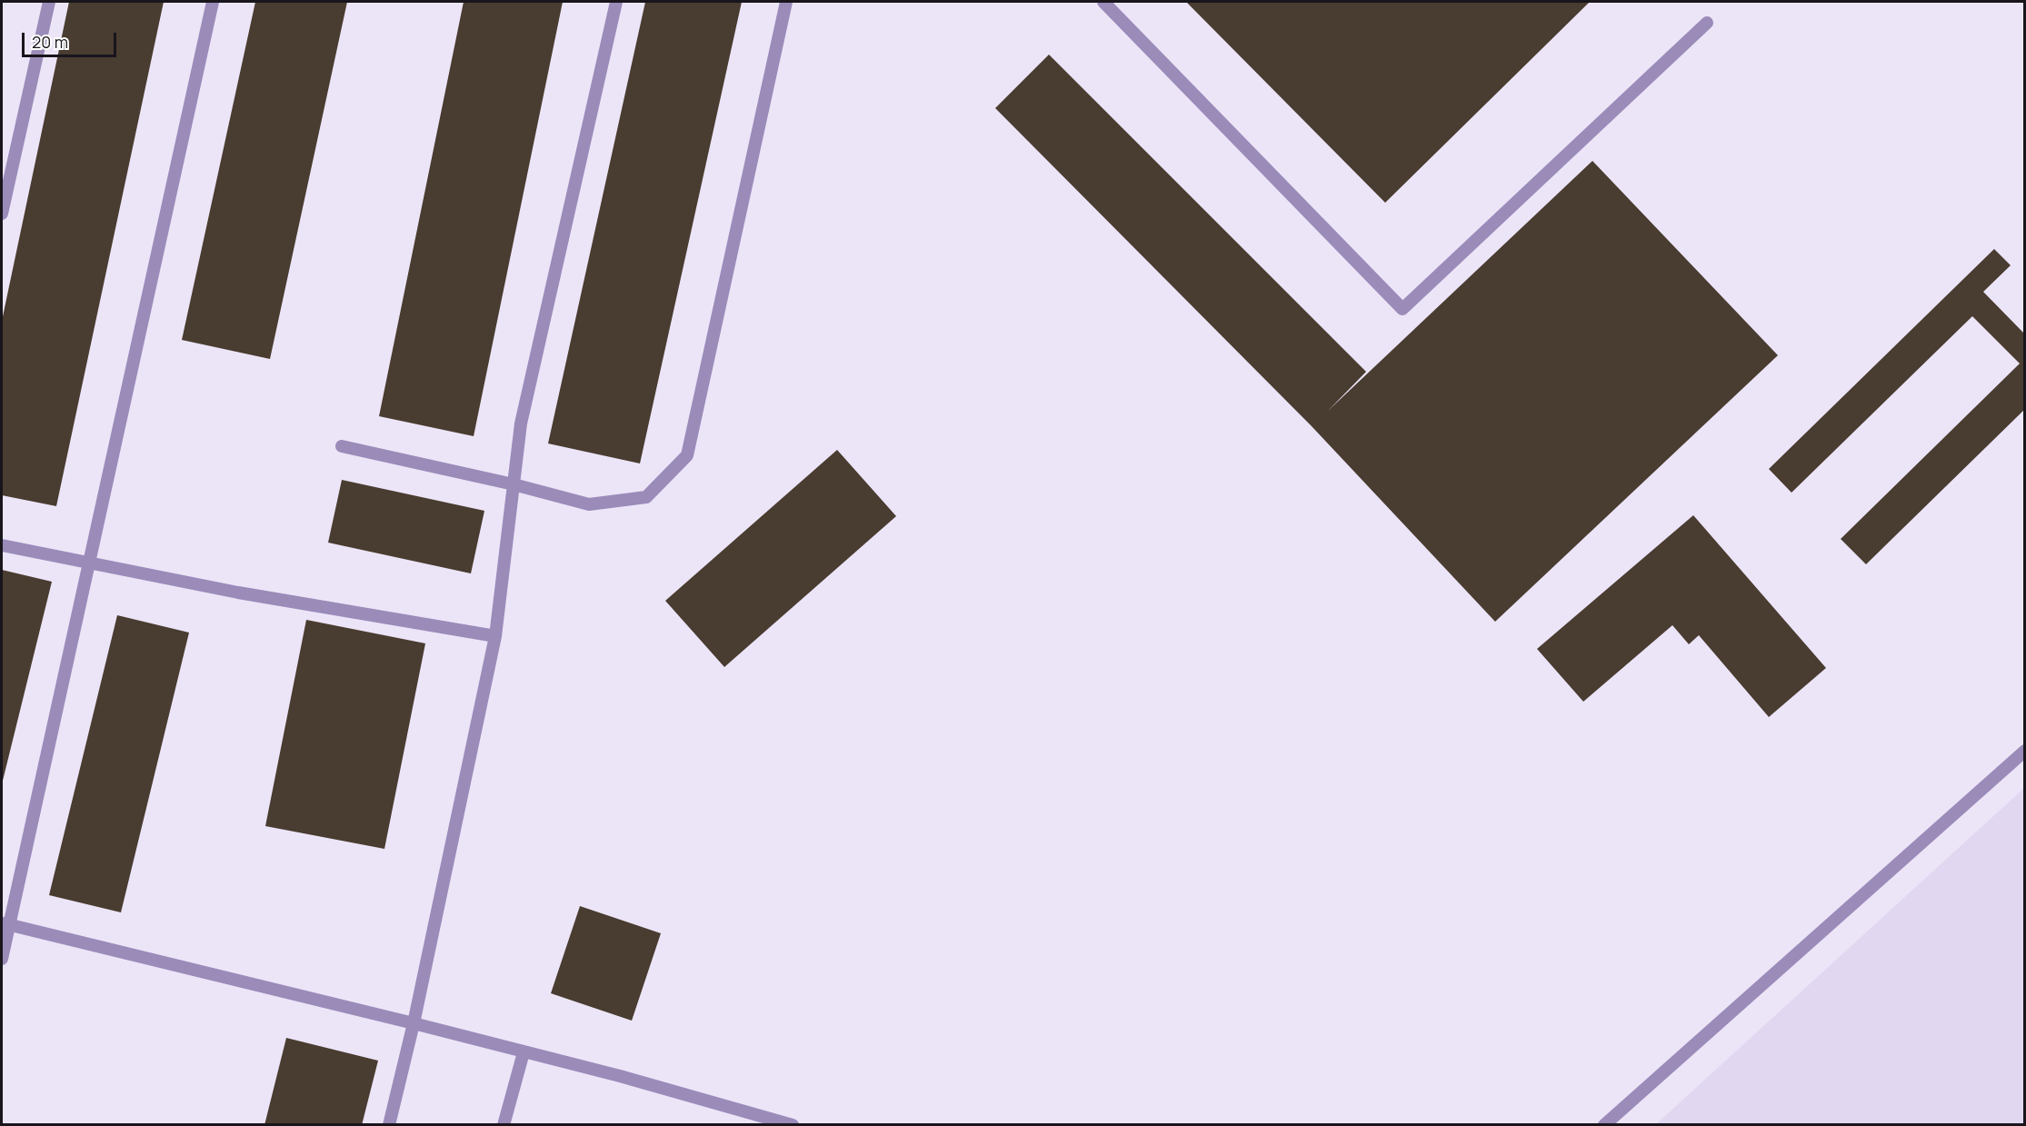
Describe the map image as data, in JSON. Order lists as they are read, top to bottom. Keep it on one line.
{"scale_bar":"20 m"}
